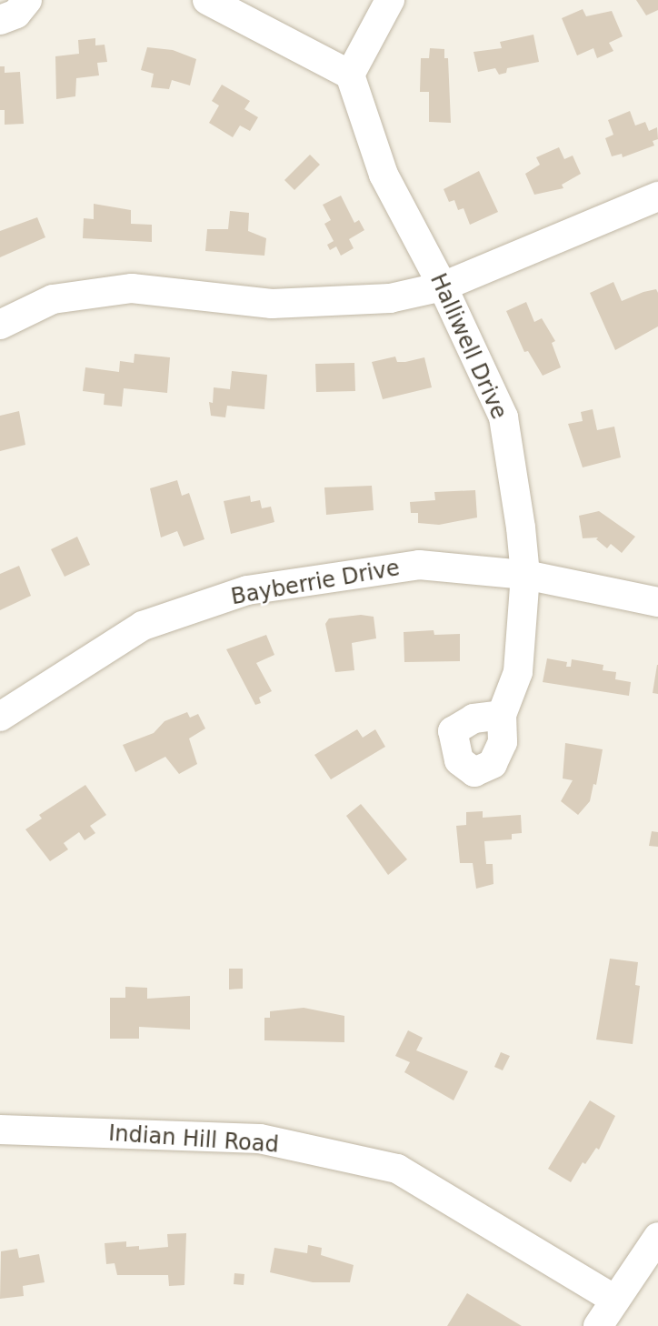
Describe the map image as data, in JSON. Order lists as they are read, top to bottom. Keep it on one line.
{"streets":{"street":["Halliwell Drive","Bayberrie Drive","Indian Hill Road"]},"crossings":[["Halliwell Drive","Bayberrie Drive"]]}
